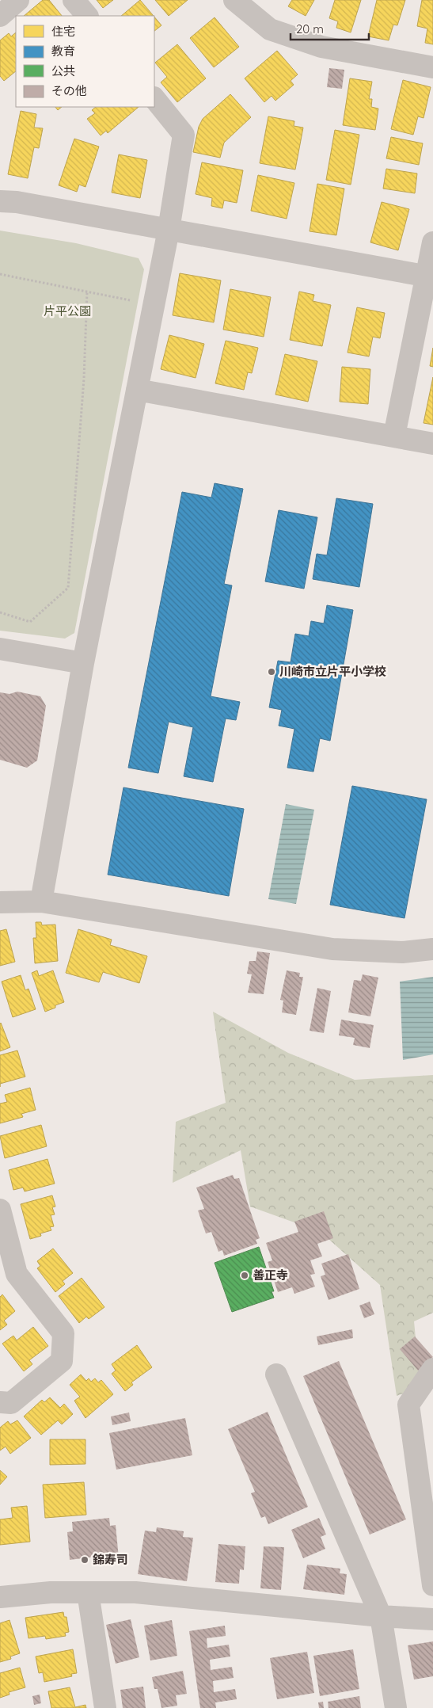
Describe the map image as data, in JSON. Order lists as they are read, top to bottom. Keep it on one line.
{"parks":["片平公園"],"places":["川崎市立片平小学校","善正寺","錦寿司"],"legend":["住宅","教育","公共","その他"],"scale_bar":"20 m"}
